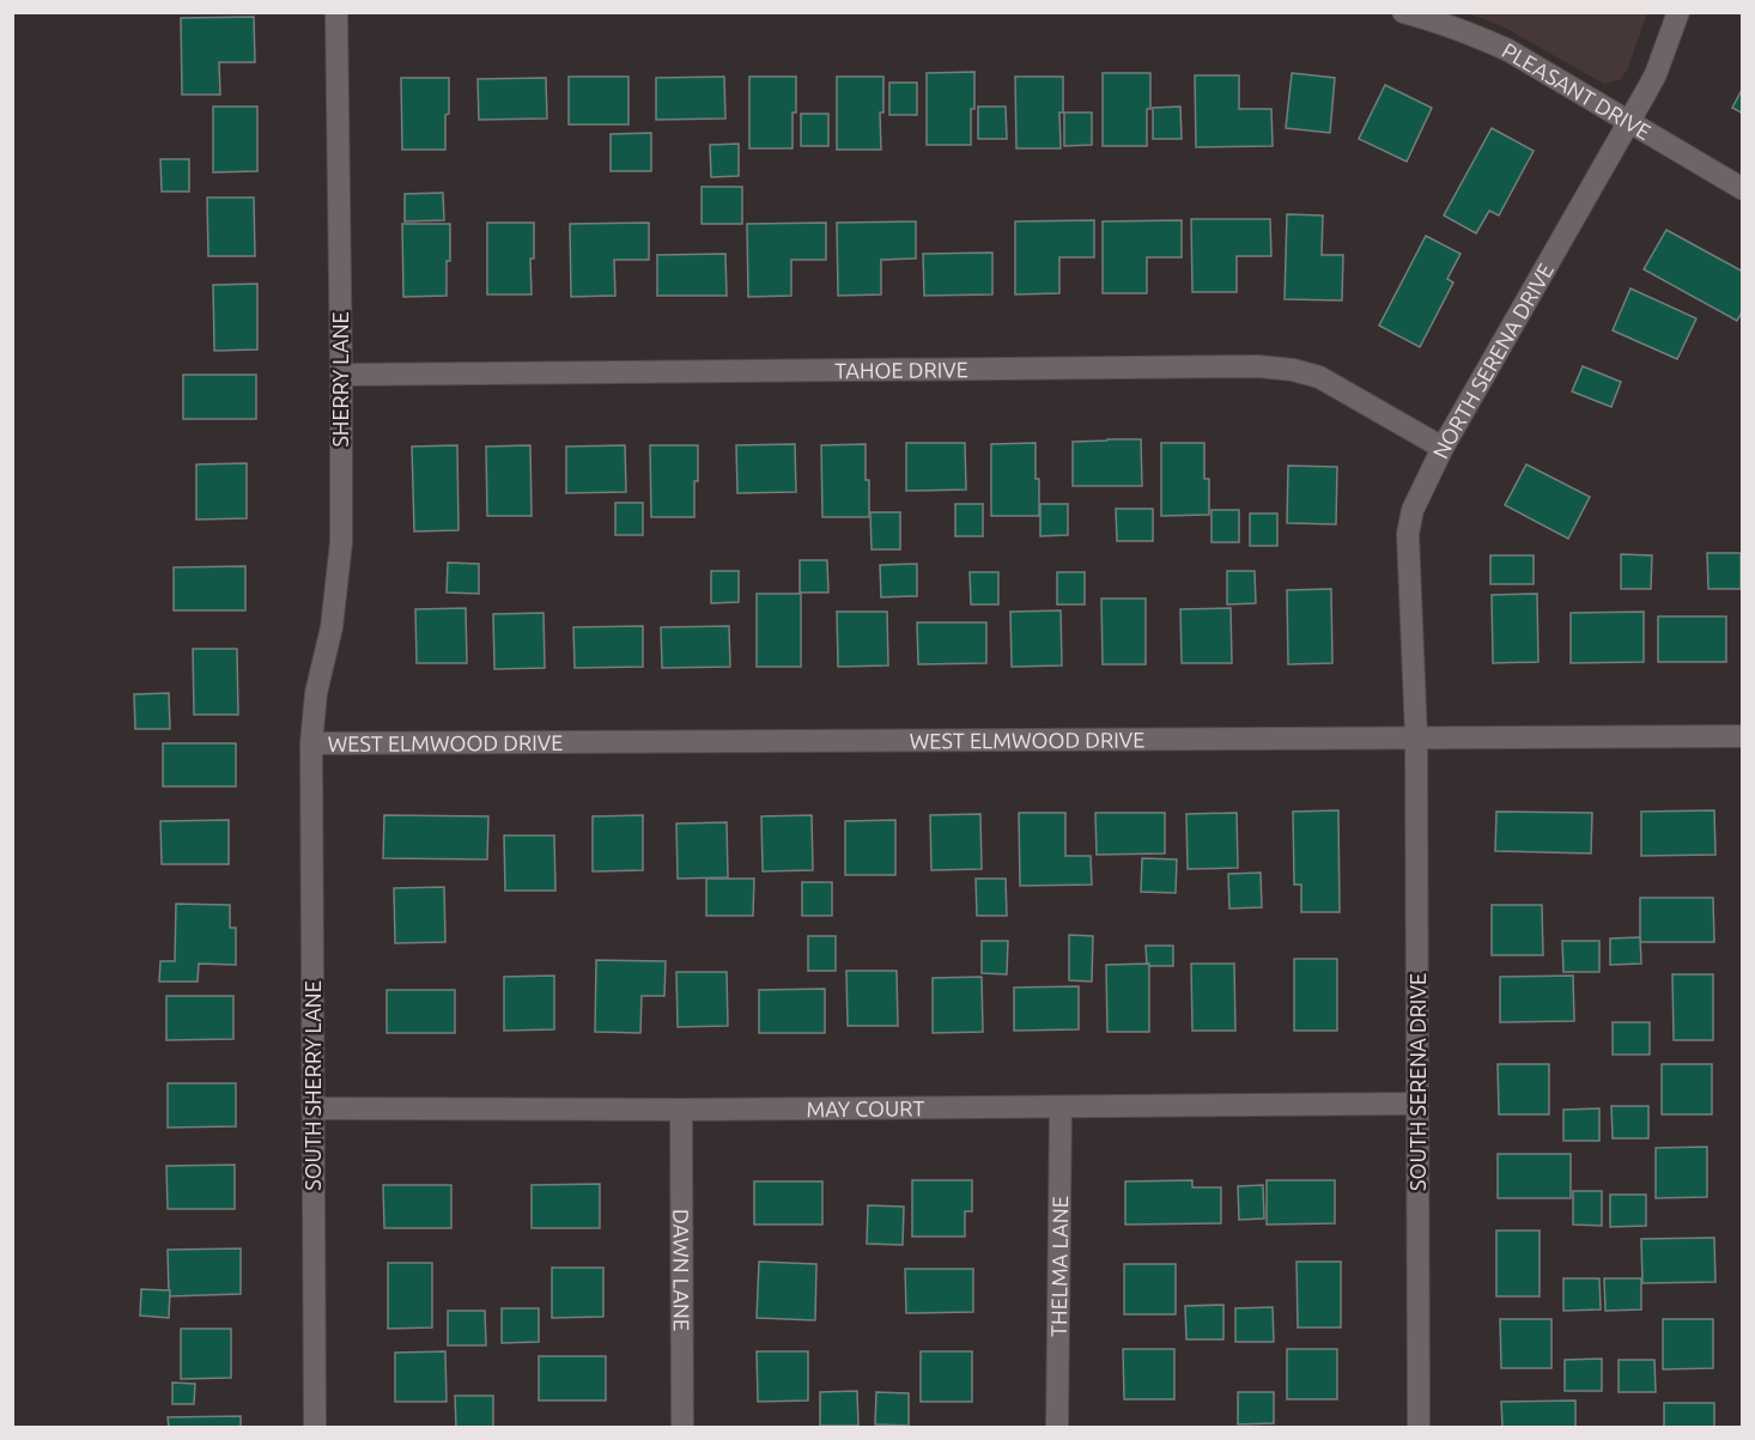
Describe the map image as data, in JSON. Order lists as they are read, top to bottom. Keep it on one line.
{"streets":{"street":["PLEASANT DRIVE","NORTH SERENA DRIVE","TAHOE DRIVE","SHERRY LANE","WEST ELMWOOD DRIVE","SOUTH SERENA DRIVE","SOUTH SHERRY LANE","MAY COURT","THELMA LANE","DAWN LANE"]},"crossings":[["PLEASANT DRIVE","NORTH SERENA DRIVE"],["NORTH SERENA DRIVE","TAHOE DRIVE"],["NORTH SERENA DRIVE","WEST ELMWOOD DRIVE"],["NORTH SERENA DRIVE","SOUTH SERENA DRIVE"],["TAHOE DRIVE","SHERRY LANE"],["SHERRY LANE","WEST ELMWOOD DRIVE"],["SHERRY LANE","SOUTH SHERRY LANE"],["WEST ELMWOOD DRIVE","SOUTH SERENA DRIVE"],["WEST ELMWOOD DRIVE","SOUTH SHERRY LANE"],["SOUTH SERENA DRIVE","MAY COURT"],["SOUTH SHERRY LANE","MAY COURT"],["MAY COURT","THELMA LANE"],["MAY COURT","DAWN LANE"]]}
